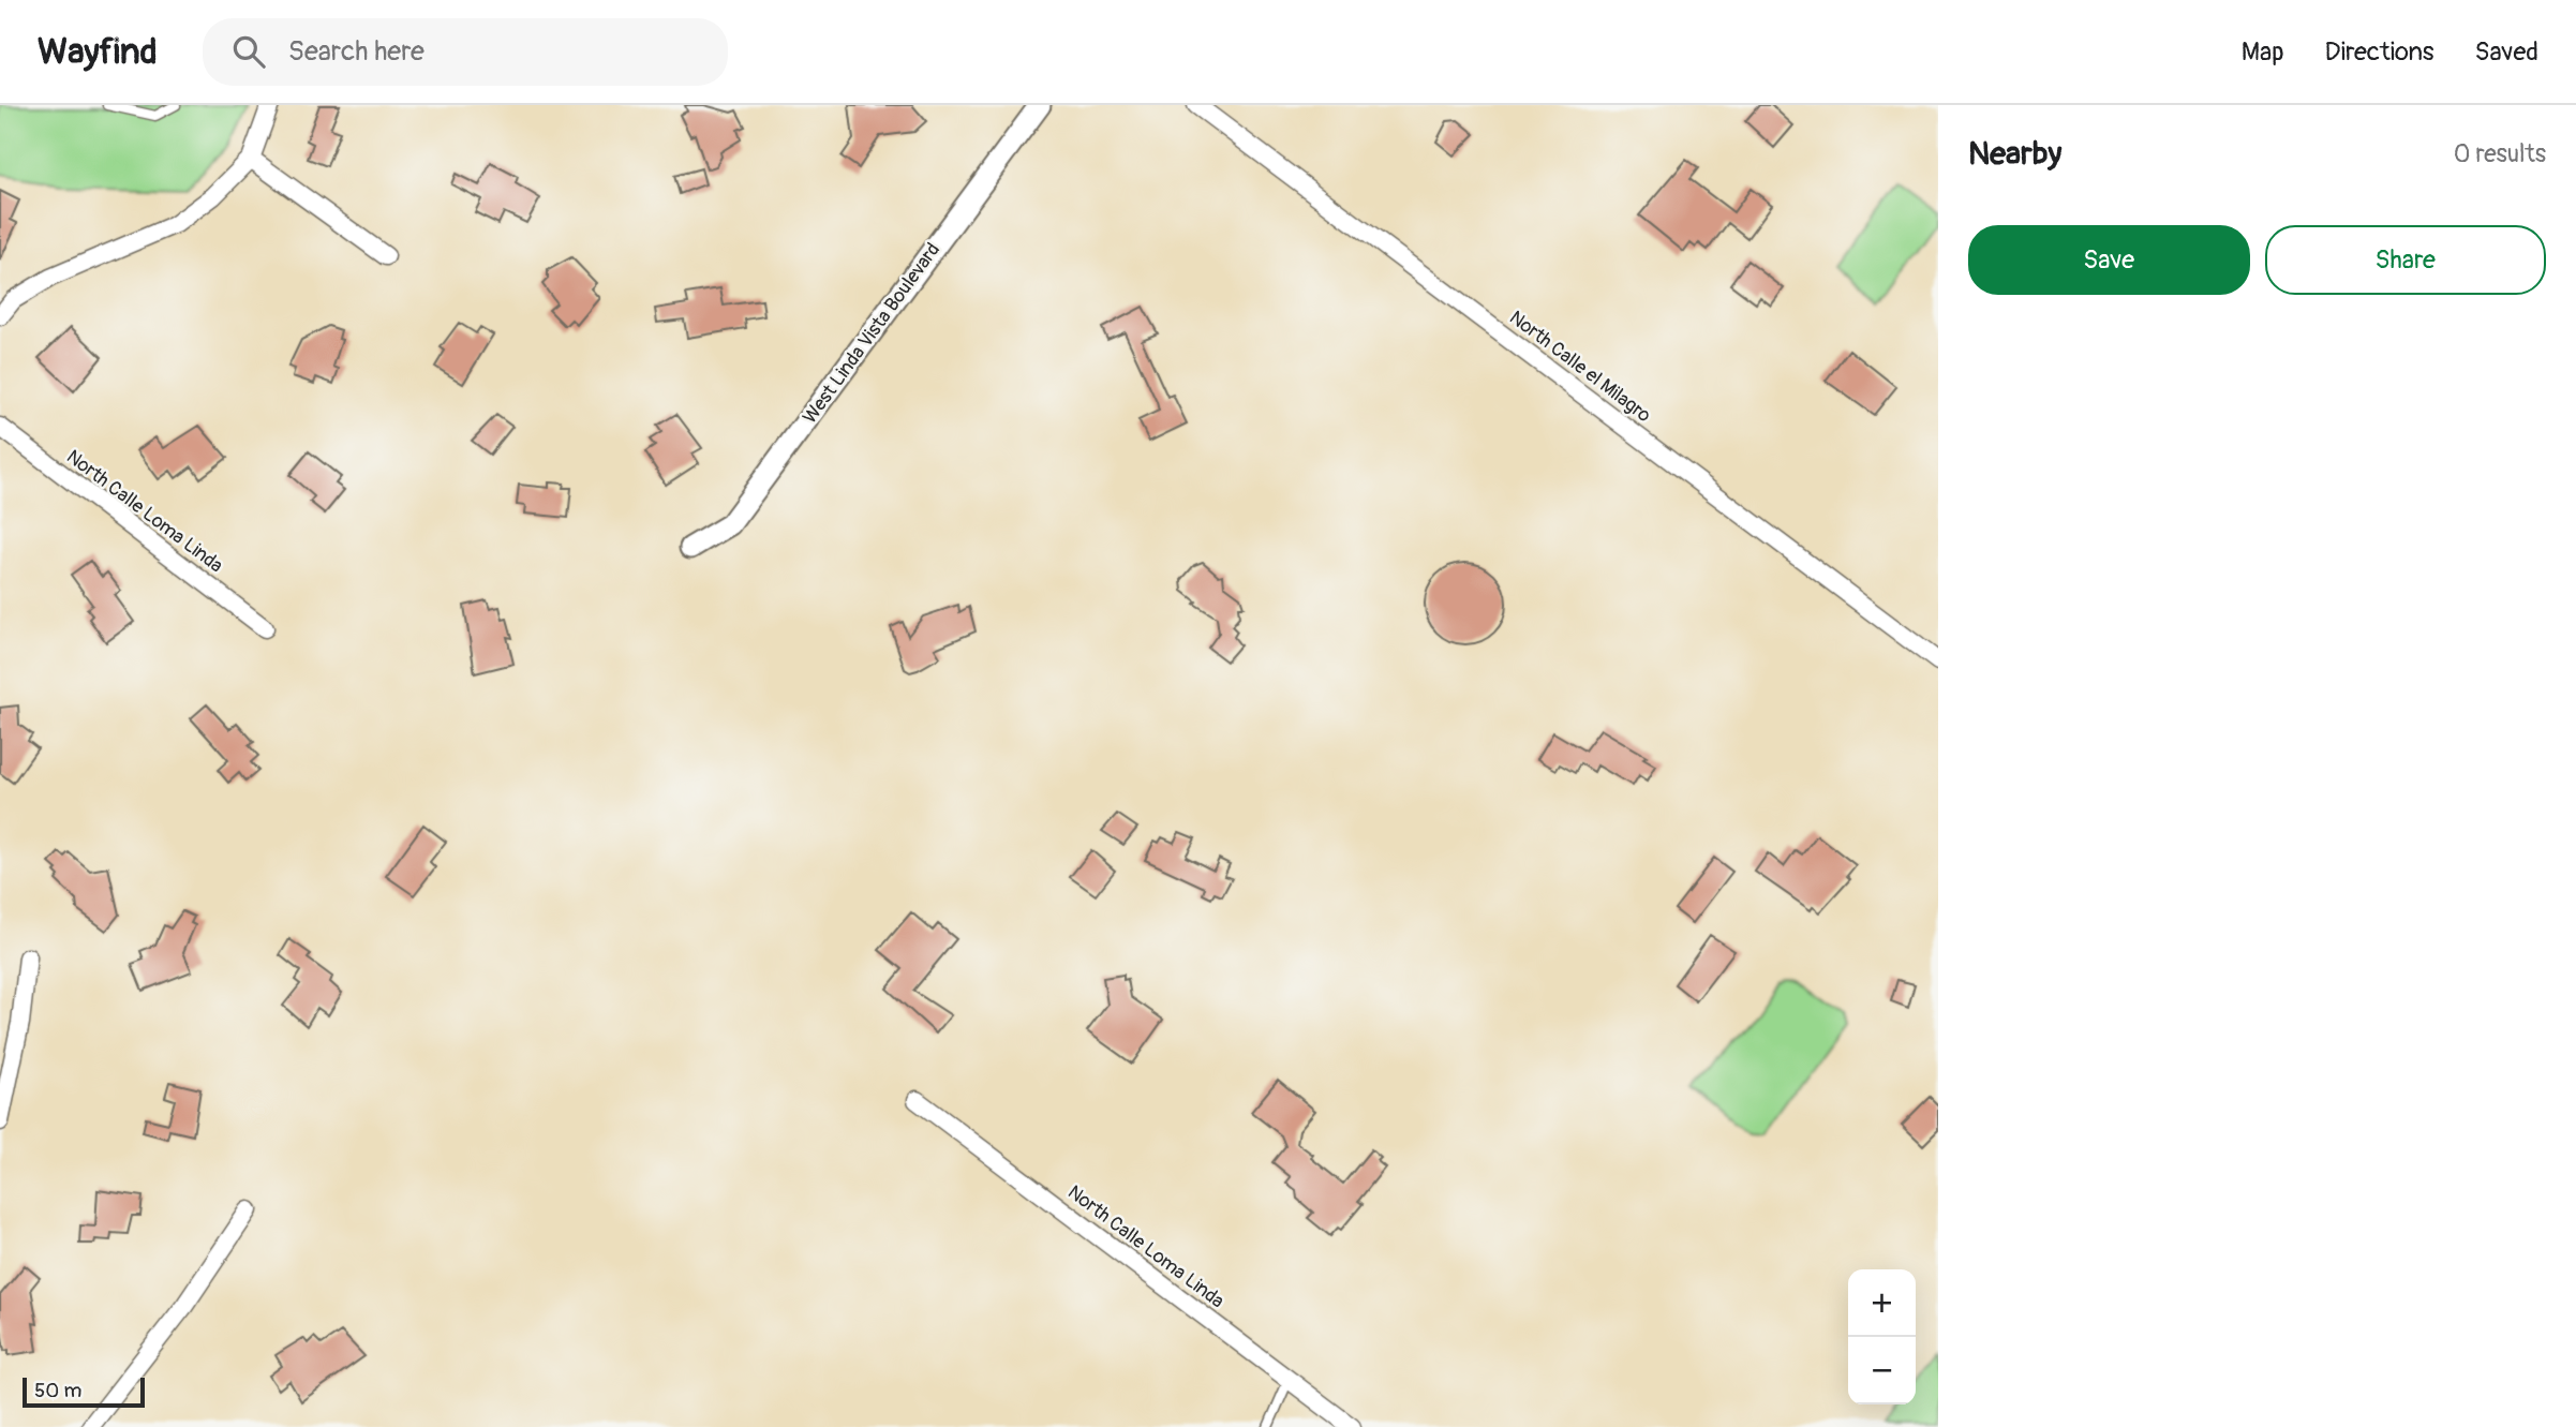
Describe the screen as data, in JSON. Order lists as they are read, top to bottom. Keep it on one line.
{"streets":{"street":["West Linda Vista Boulevard","North Calle el Milagro","North Calle Loma Linda"]},"scale_bar":"50 m","page":{"header":"Wayfind","search":"Search here","nav":["Map","Directions","Saved"],"heading":["Nearby","0 results"],"buttons":["Save","Share"],"map_buttons":["+","−"],"scale":"50 m"}}
